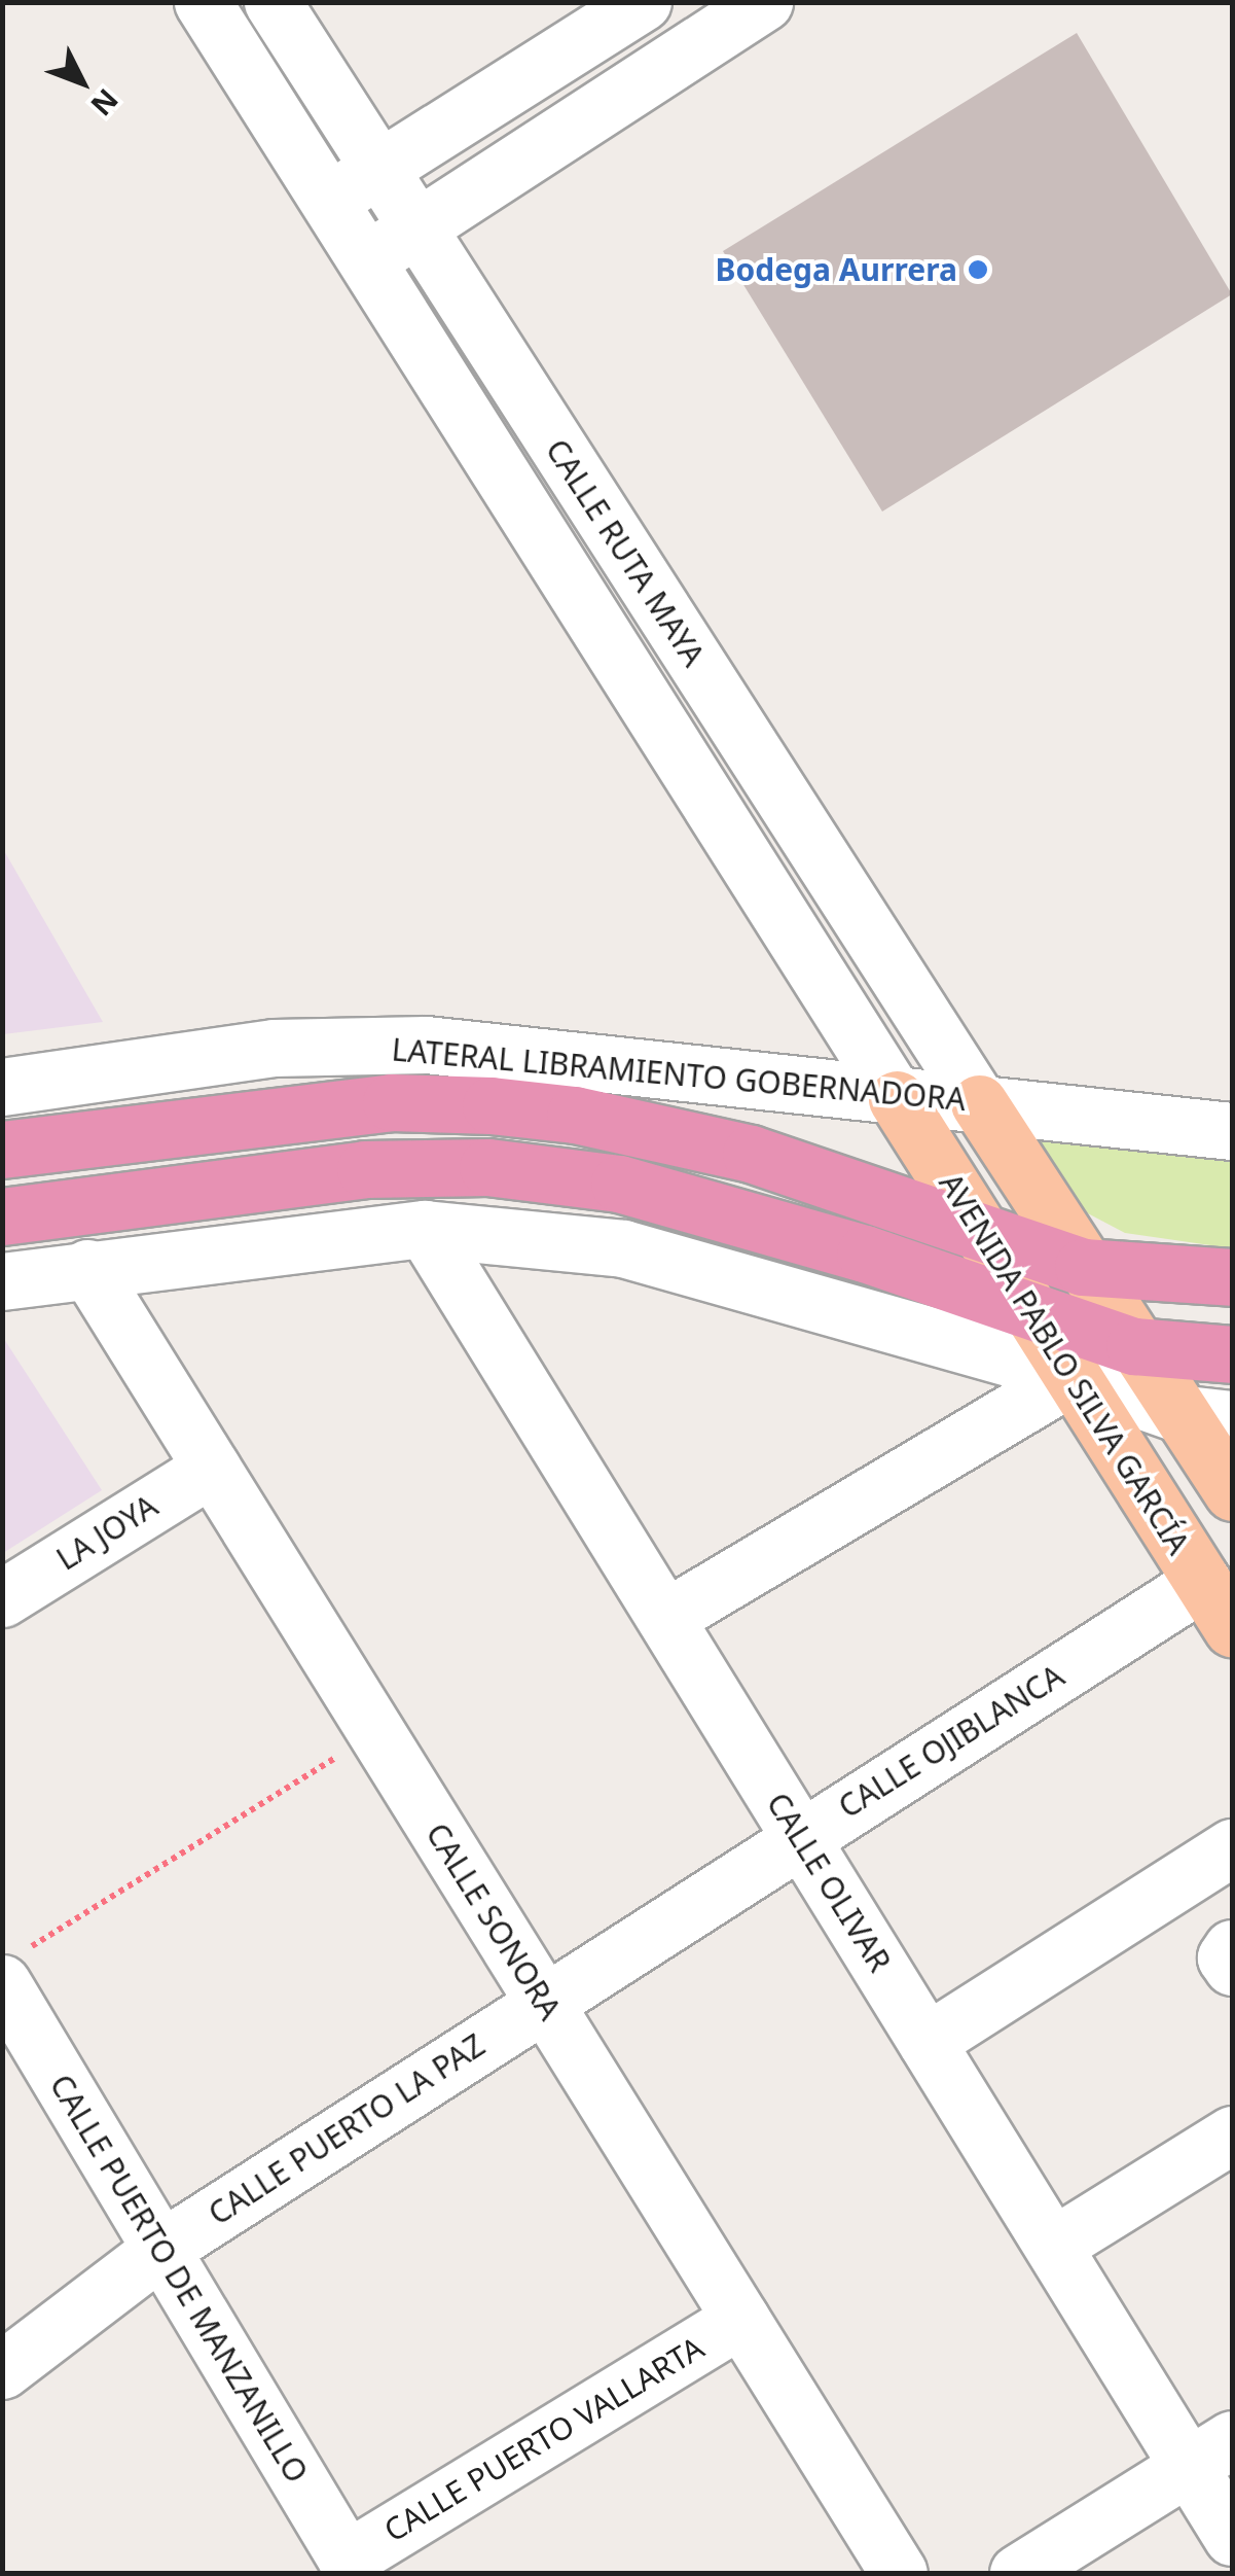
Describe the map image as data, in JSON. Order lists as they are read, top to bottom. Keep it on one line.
{"streets":{"main road":["AVENIDA PABLO SILVA GARCÍA"],"street":["CALLE RUTA MAYA","LATERAL LIBRAMIENTO GOBERNADORA","LA JOYA","CALLE OJIBLANCA","CALLE OLIVAR","CALLE SONORA","CALLE PUERTO LA PAZ","CALLE PUERTO DE MANZANILLO","CALLE PUERTO VALLARTA"]},"crossings":[["CALLE RUTA MAYA","LATERAL LIBRAMIENTO GOBERNADORA"],["CALLE RUTA MAYA","AVENIDA PABLO SILVA GARCÍA"],["LATERAL LIBRAMIENTO GOBERNADORA","AVENIDA PABLO SILVA GARCÍA"],["AVENIDA PABLO SILVA GARCÍA","CALLE OJIBLANCA"],["LA JOYA","CALLE SONORA"],["CALLE OJIBLANCA","CALLE OLIVAR"],["CALLE OJIBLANCA","CALLE SONORA"],["CALLE OJIBLANCA","CALLE PUERTO LA PAZ"],["CALLE SONORA","CALLE PUERTO LA PAZ"],["CALLE SONORA","CALLE PUERTO VALLARTA"],["CALLE PUERTO LA PAZ","CALLE PUERTO DE MANZANILLO"],["CALLE PUERTO DE MANZANILLO","CALLE PUERTO VALLARTA"]],"places":["Bodega Aurrera"],"north":"bottom right"}
